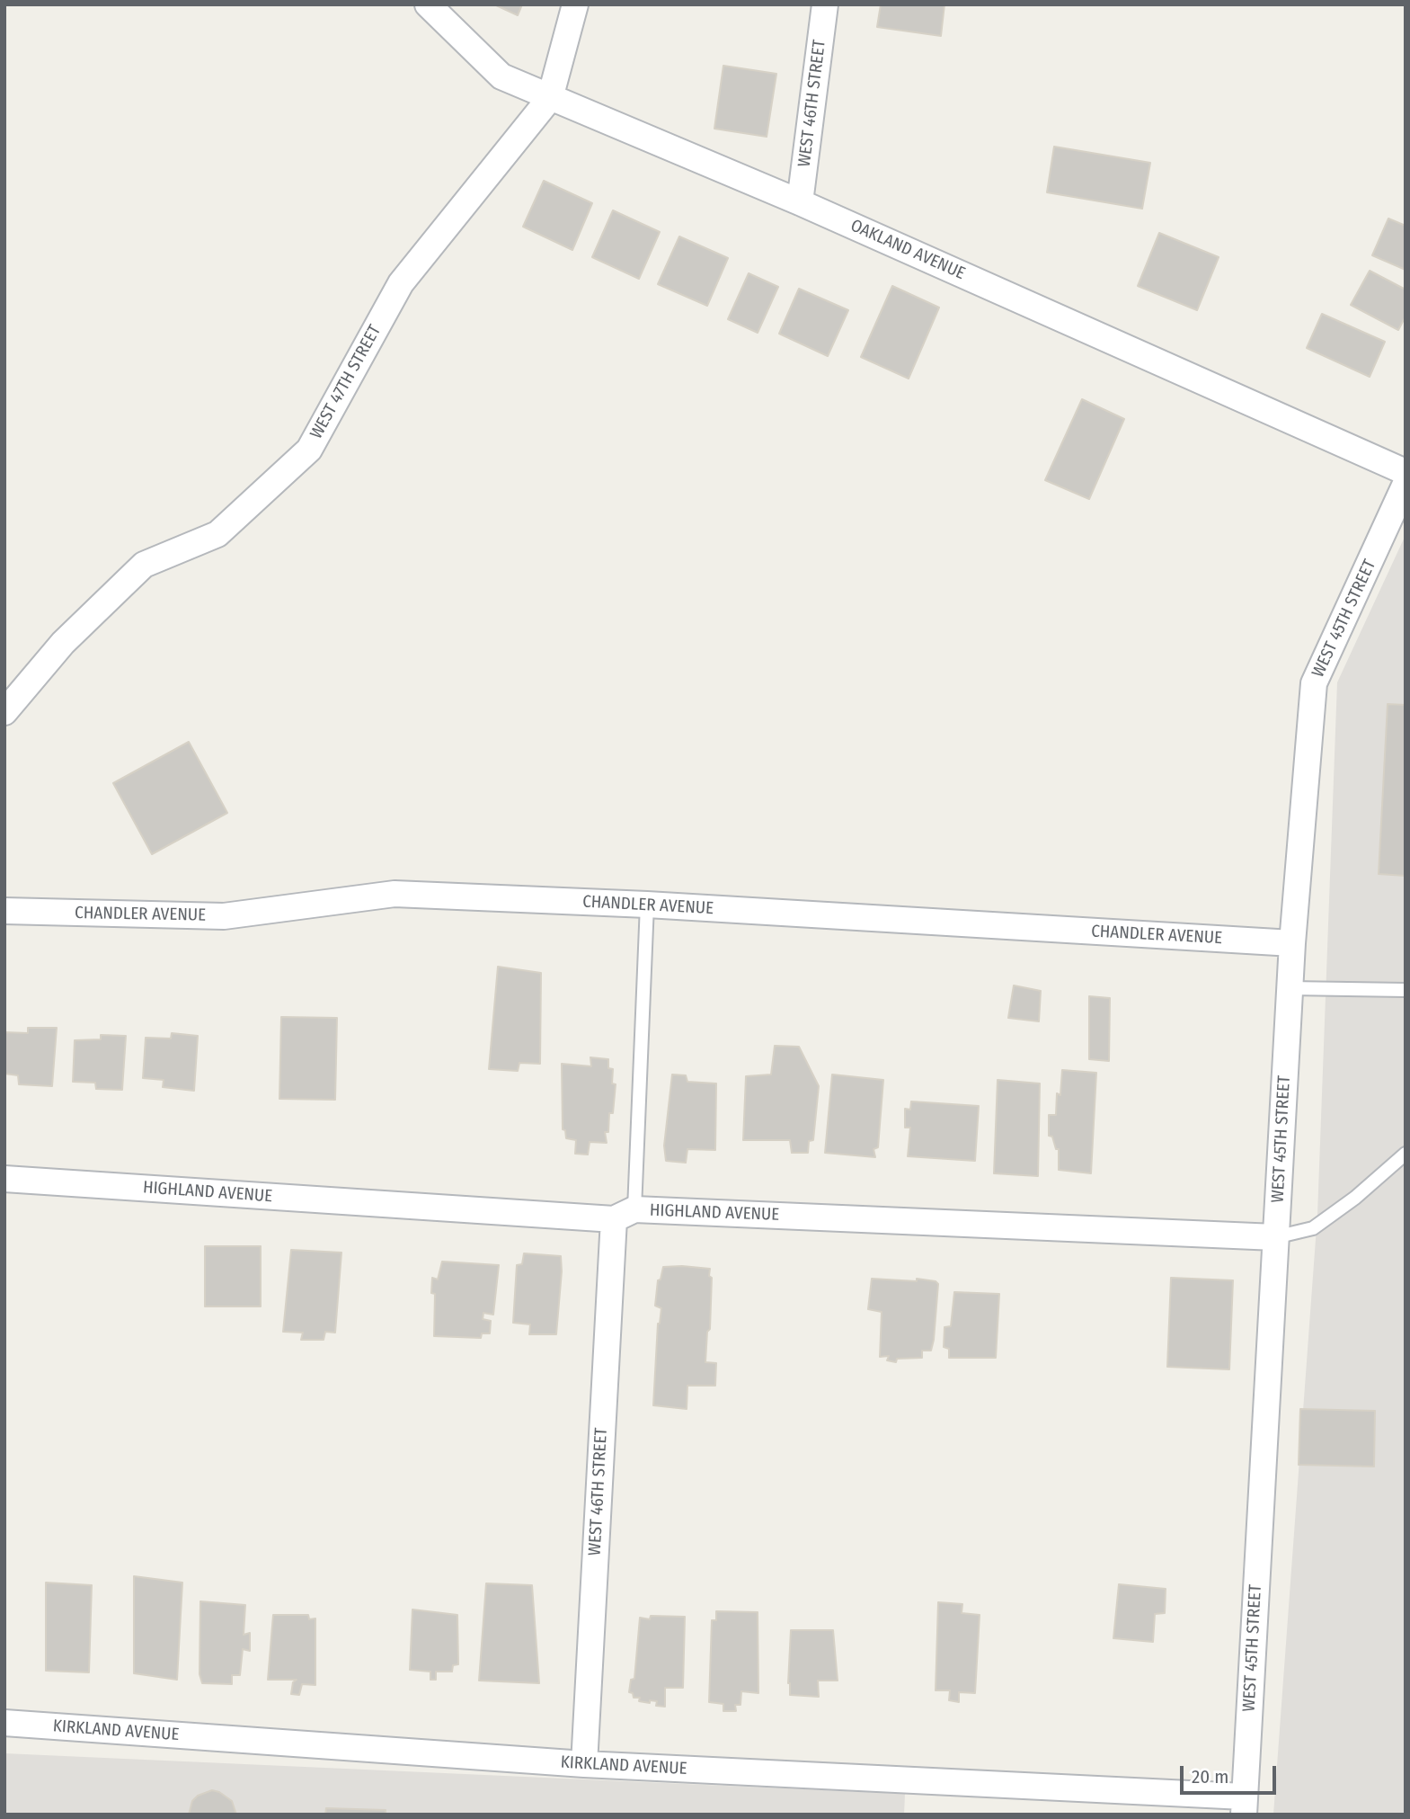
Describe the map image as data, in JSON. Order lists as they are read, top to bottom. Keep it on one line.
{"streets":{"street":["WEST 46TH STREET","OAKLAND AVENUE","WEST 47TH STREET","WEST 45TH STREET","CHANDLER AVENUE","HIGHLAND AVENUE","KIRKLAND AVENUE"]},"crossings":[["WEST 46TH STREET","OAKLAND AVENUE"],["WEST 46TH STREET","CHANDLER AVENUE"],["WEST 46TH STREET","HIGHLAND AVENUE"],["WEST 46TH STREET","KIRKLAND AVENUE"],["OAKLAND AVENUE","WEST 47TH STREET"],["WEST 45TH STREET","CHANDLER AVENUE"],["WEST 45TH STREET","HIGHLAND AVENUE"],["WEST 45TH STREET","KIRKLAND AVENUE"]],"scale_bar":"20 m"}
